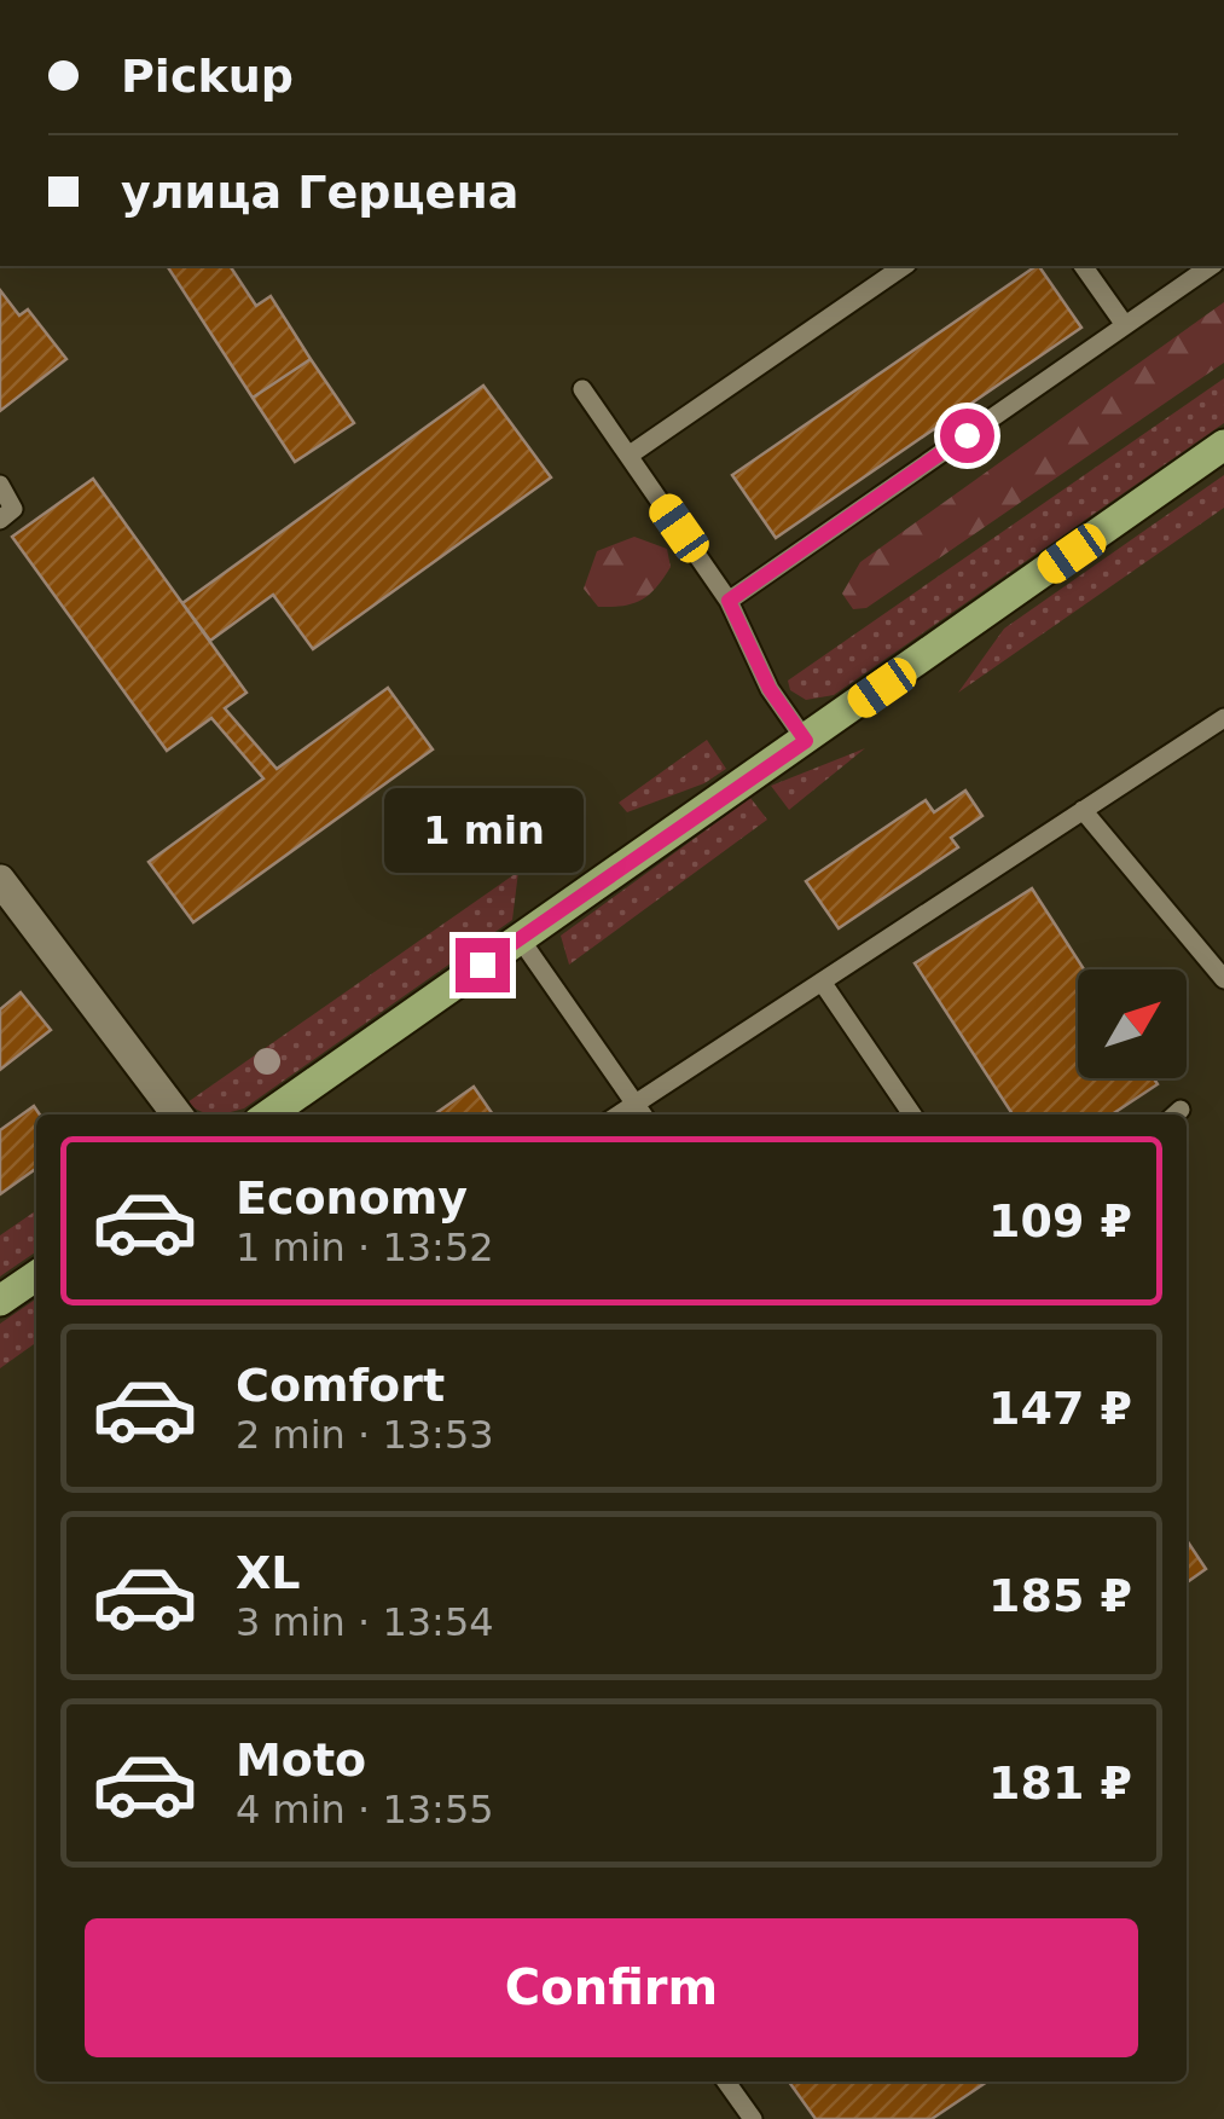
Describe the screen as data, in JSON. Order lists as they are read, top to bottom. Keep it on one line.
{"north":"top right","page":{"banner":["Pickup","улица Герцена"],"bubble":"1 min","list":[{"name":"Economy","note":"1 min · 13:52","value":"109 ₽"},{"name":"Comfort","note":"2 min · 13:53","value":"147 ₽"},{"name":"XL","note":"3 min · 13:54","value":"185 ₽"},{"name":"Moto","note":"4 min · 13:55","value":"181 ₽"}],"buttons":"Confirm"}}
